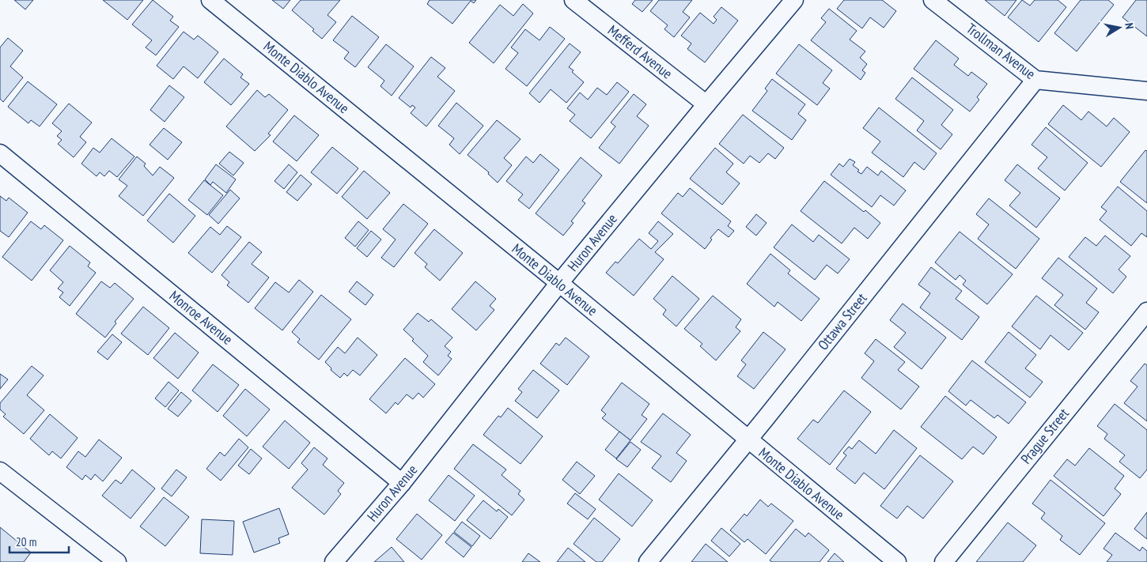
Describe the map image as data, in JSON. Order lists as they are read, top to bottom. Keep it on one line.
{"streets":{"street":["Trollman Avenue","Mefferd Avenue","Monte Diablo Avenue","Huron Avenue","Monroe Avenue","Ottawa Street","Prague Street"]},"crossings":[["Trollman Avenue","Ottawa Street"],["Mefferd Avenue","Huron Avenue"],["Monte Diablo Avenue","Huron Avenue"],["Monte Diablo Avenue","Ottawa Street"],["Huron Avenue","Monroe Avenue"]],"scale_bar":"20 m","north":"right"}
